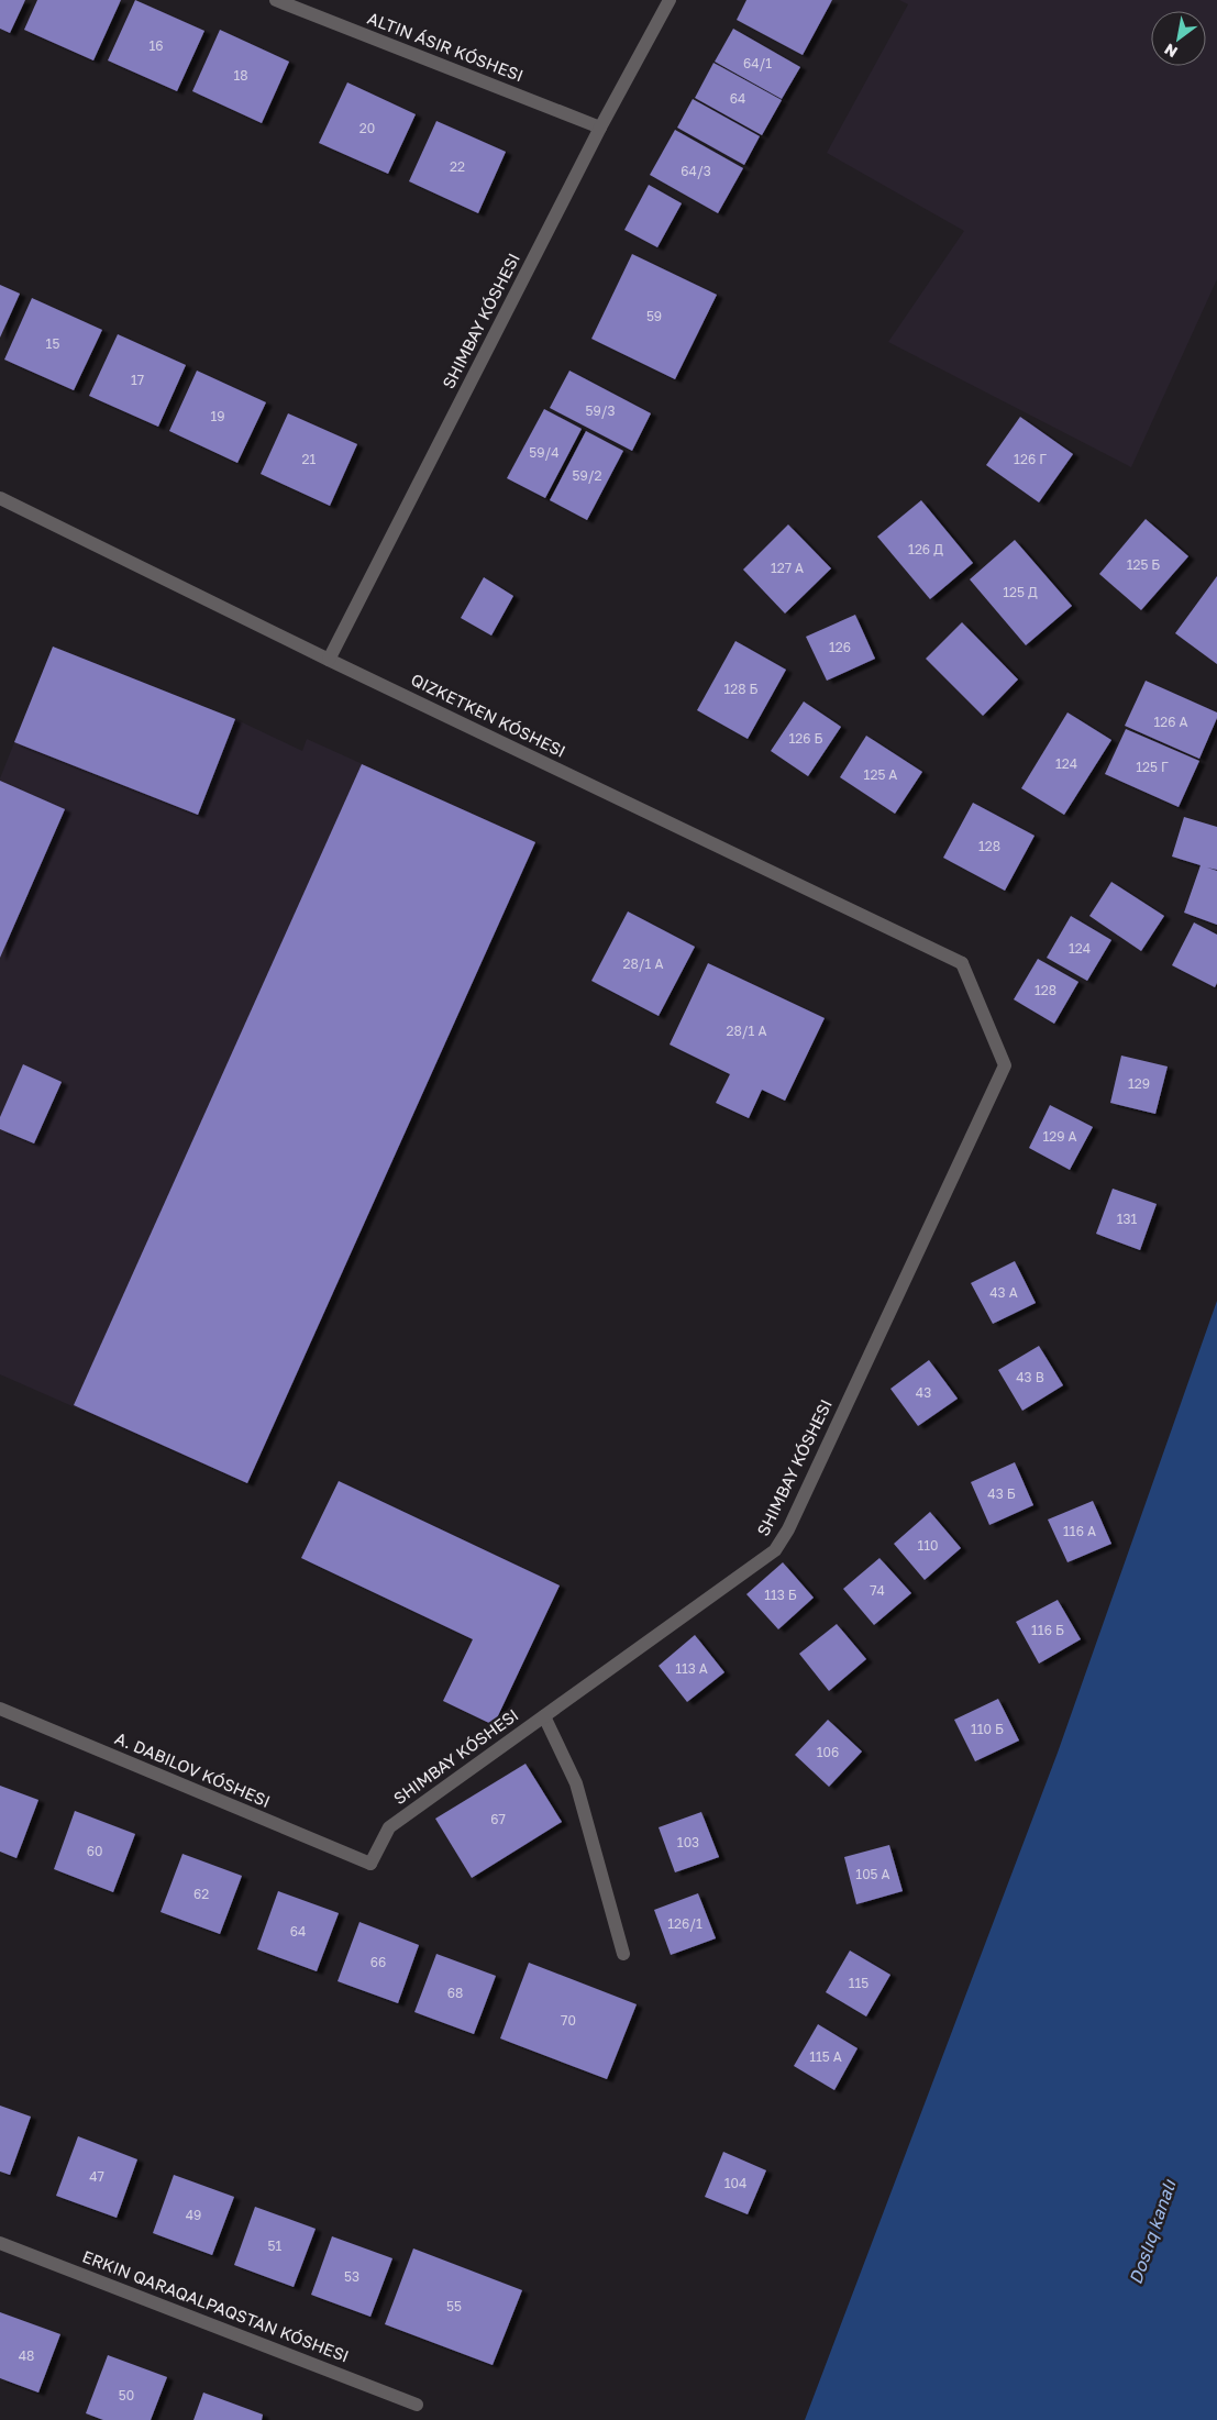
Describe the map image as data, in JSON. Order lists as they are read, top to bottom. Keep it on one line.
{"streets":{"street":["A. DABILOV KÓSHESI","ERKIN QARAQALPAQSTAN KÓSHESI"]},"water":["Doslıq kanalı"],"house_numbers":["16","64/1","18","64","20","22","64/3","59","15","17","59/3","19","59/4","21","126 Г","59/2","126 Д","125 Б","127 А","125 Д","126","128 Б","126 А","126 Б","124","125 Г","125 А","128","124","28/1 А","128","28/1 А","129","129 А","131","43 А","43 В","43","43 Б","116 А","110","74","113 Б","116 Б","113 А","110 Б","106","67","103","60","105 А","62","126/1","64","66","115","68","70","115 А","47","104","49","51","53","55","48","50"],"north":"bottom left"}
